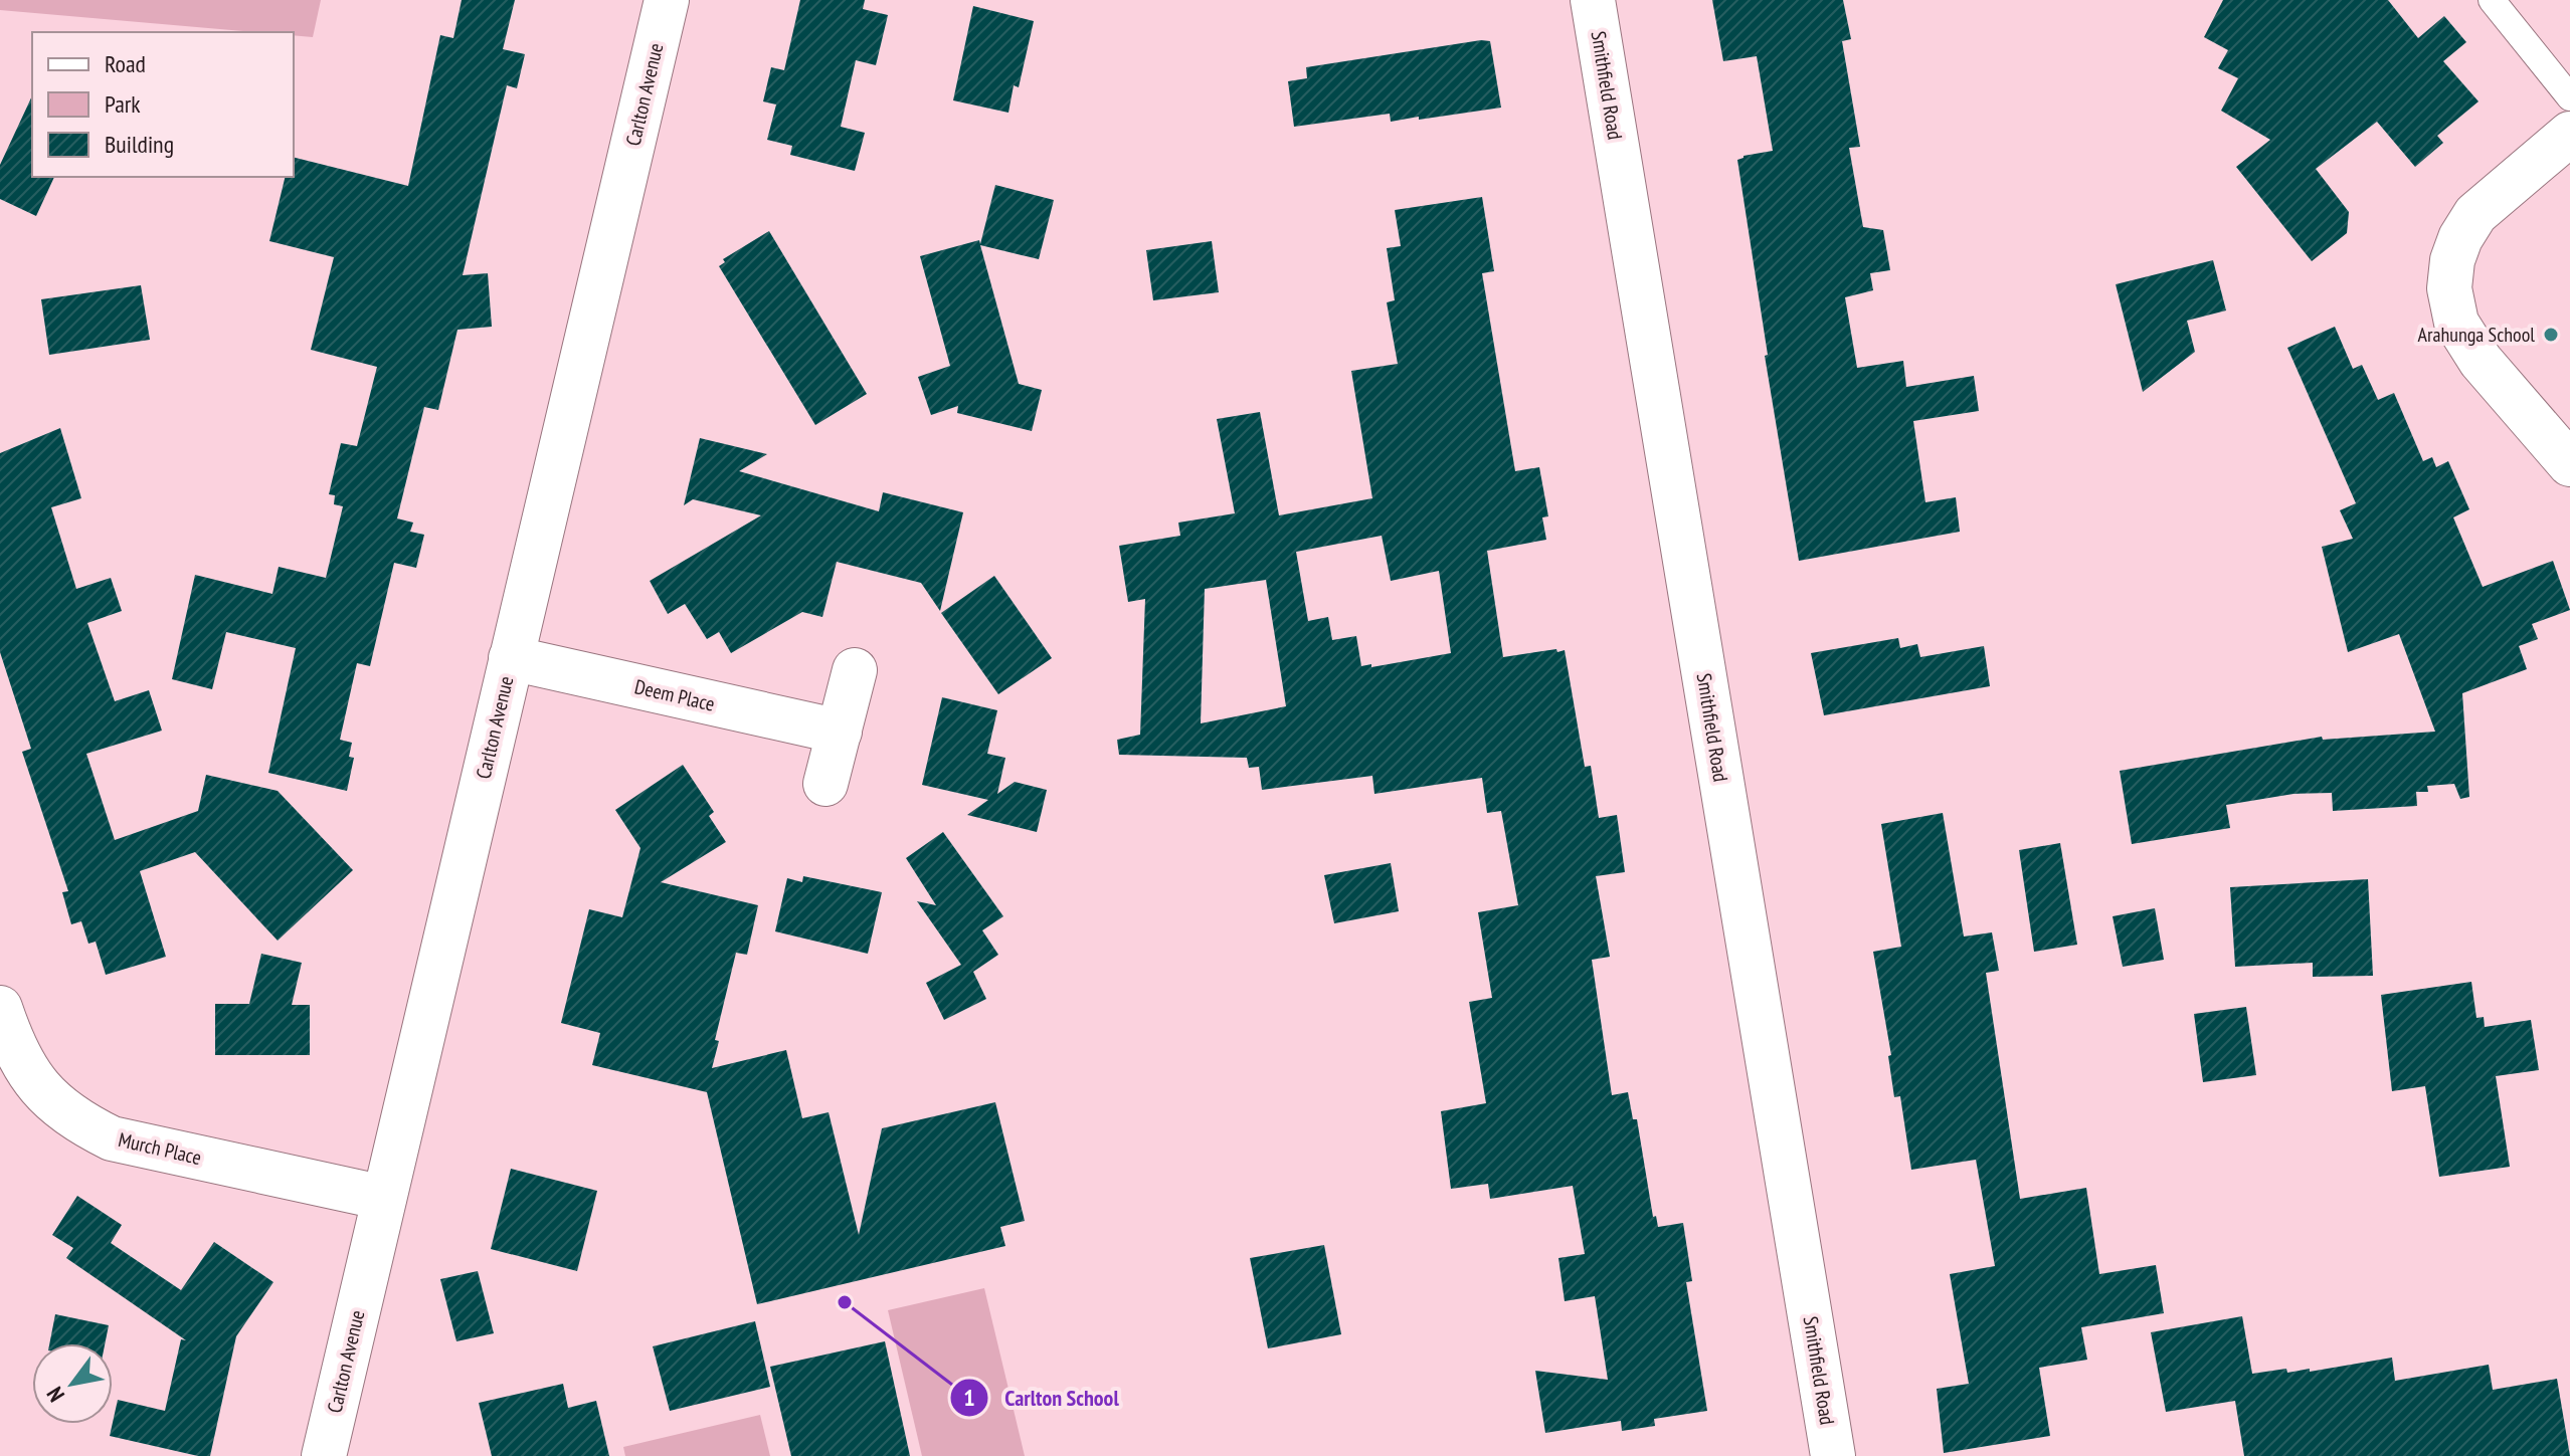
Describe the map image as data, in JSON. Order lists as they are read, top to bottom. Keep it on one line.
{"streets":{"main road":["Smithfield Road","Carlton Avenue","Deem Place","Murch Place"]},"crossings":[["Carlton Avenue","Deem Place"],["Carlton Avenue","Murch Place"]],"places":["Arahunga School","Carlton School"],"legend":["Road","Park","Building"],"north":"bottom left"}
